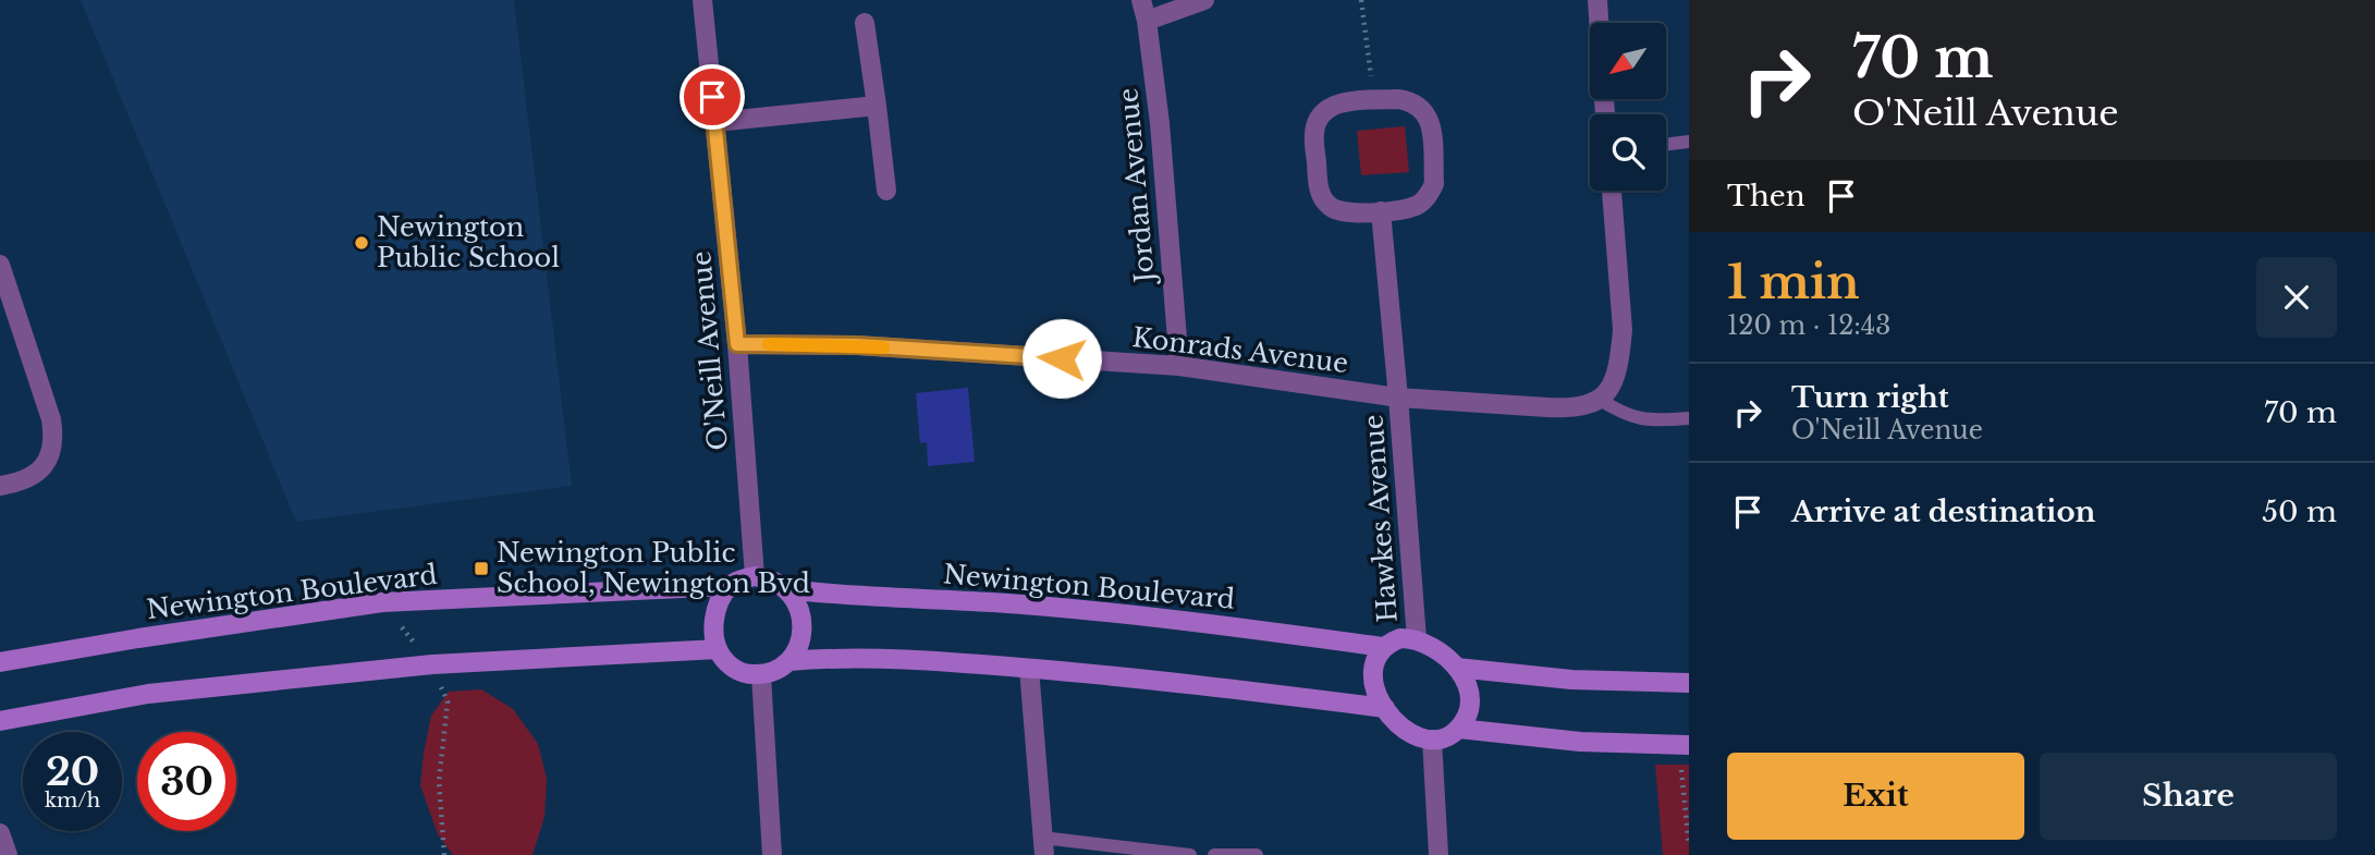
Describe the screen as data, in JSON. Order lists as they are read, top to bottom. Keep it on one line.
{"streets":{"street":["Jordan Avenue","O'Neill Avenue","Konrads Avenue","Hawkes Avenue","Newington Boulevard"]},"crossings":[["Jordan Avenue","Konrads Avenue"],["O'Neill Avenue","Konrads Avenue"],["O'Neill Avenue","Newington Boulevard"],["Konrads Avenue","Hawkes Avenue"],["Hawkes Avenue","Newington Boulevard"]],"places":{"other":["Newington Public School"],"transit":["Newington Public School, Newington Bvd"]},"north":"bottom left","page":{"turn":["70 m","O'Neill Avenue"],"then":"Then","heading":["1 min","120 m · 12:43"],"list":[{"name":"Turn right","note":"O'Neill Avenue","value":"70 m"},{"name":"Arrive at destination","value":"50 m"}],"speed":"20 km/h","limit":"30","buttons":["Exit","Share"]}}
